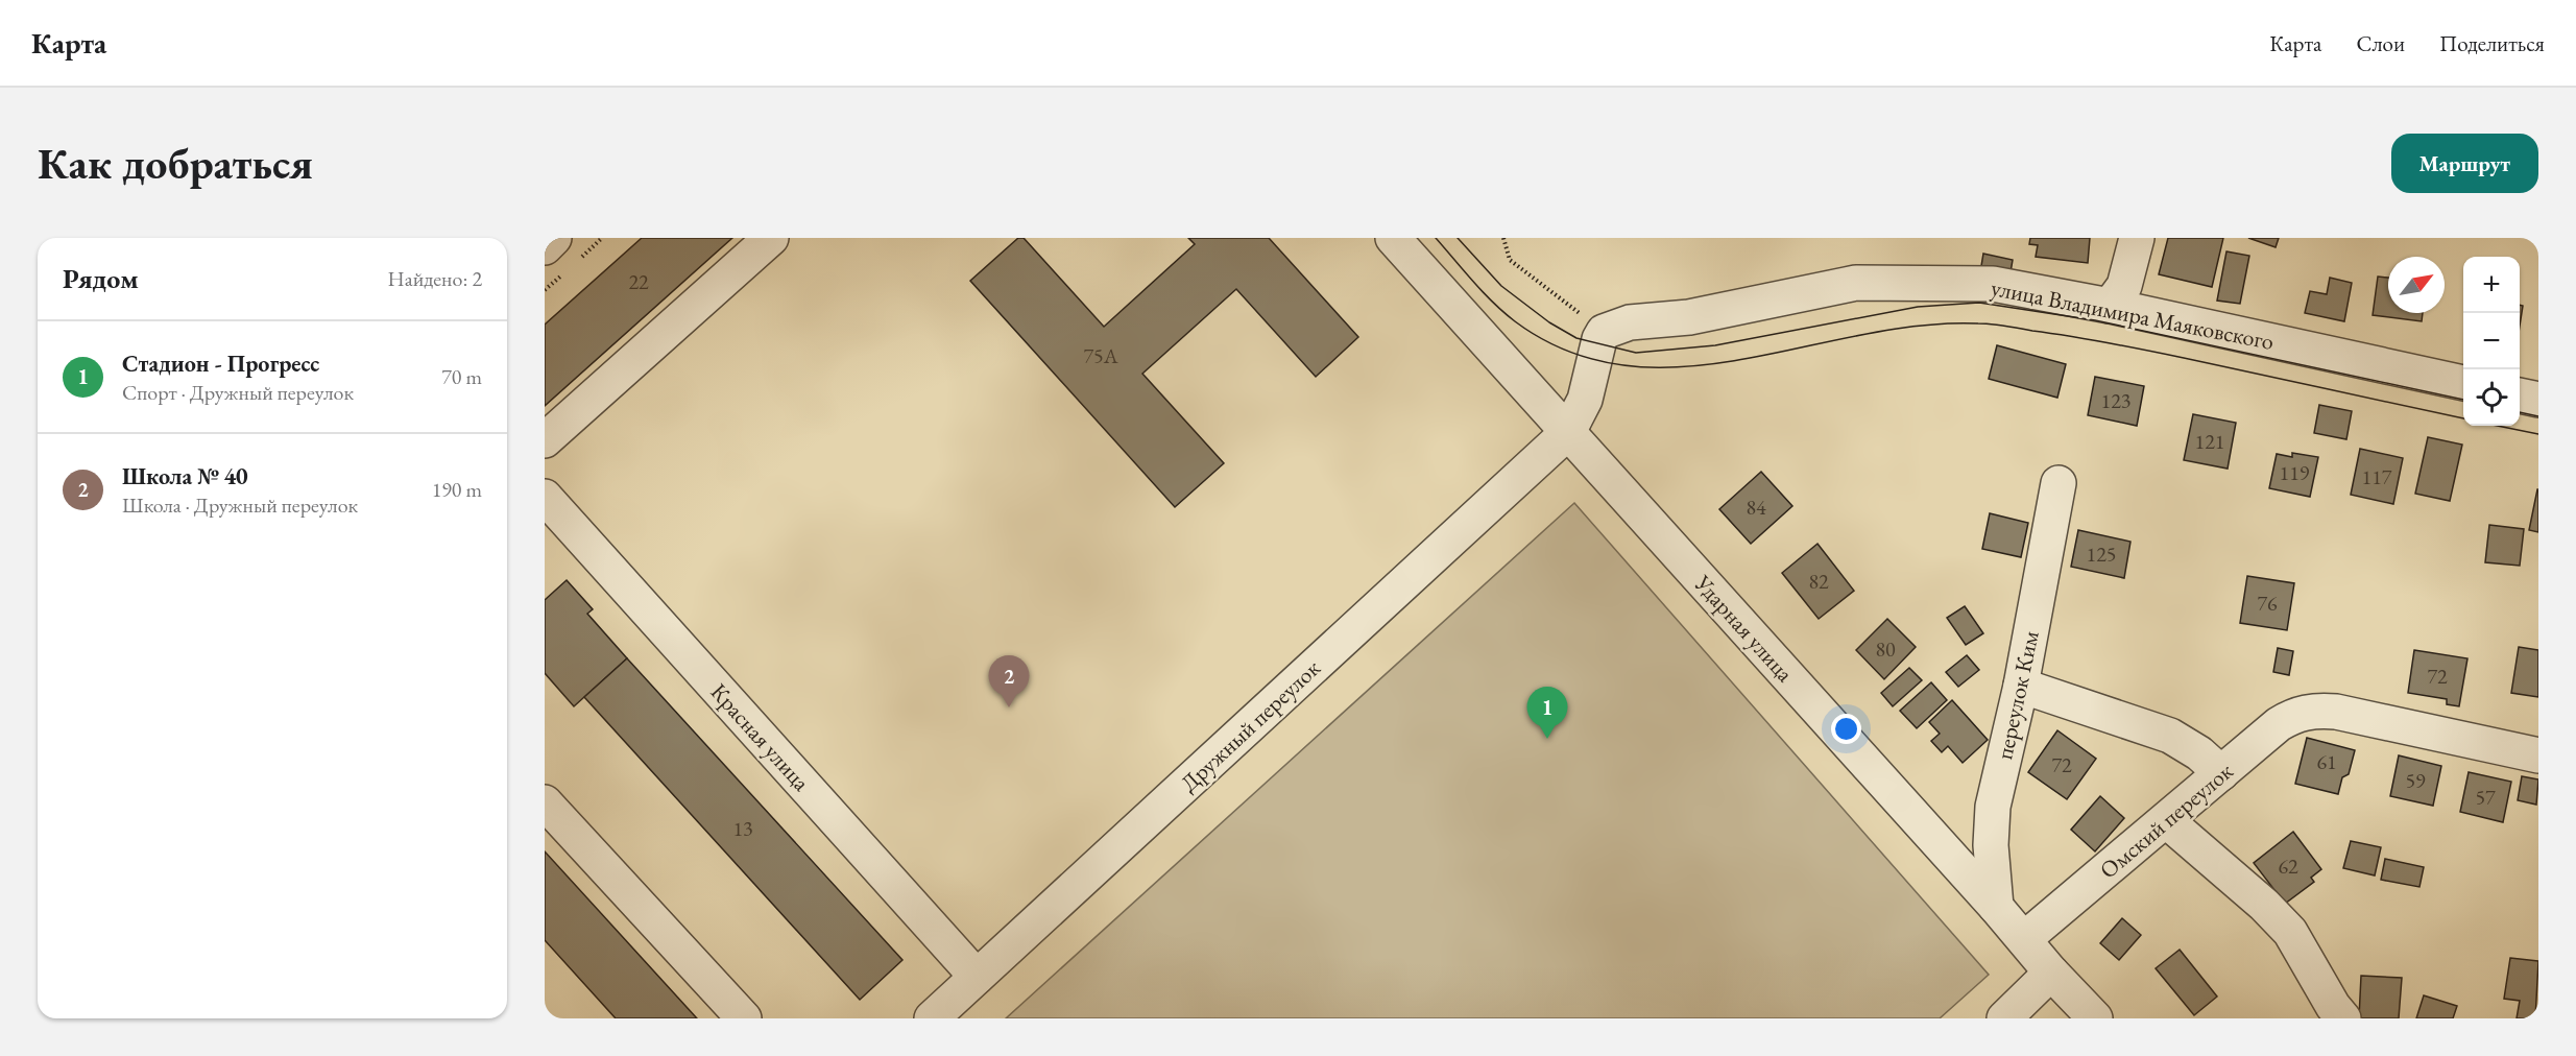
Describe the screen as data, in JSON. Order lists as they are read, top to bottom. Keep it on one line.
{"streets":{"street":["улица Владимира Маяковского","Ударная улица","переулок Ким","Дружный переулок","Красная улица","Омский переулок"]},"crossings":[["Ударная улица","переулок Ким"],["Ударная улица","Дружный переулок"],["Ударная улица","Омский переулок"],["Дружный переулок","Красная улица"]],"house_numbers":["22","75А","123","121","119","117","84","125","82","76","80","72","61","72","59","57","13","62"],"north":"top right","page":{"header":"Карта","nav":["Карта","Слои","Поделиться"],"buttons":"Маршрут","title":"Как добраться","heading":["Рядом","Найдено: 2"],"map_buttons":["+","−"],"list":[{"mark":"1","name":"Стадион - Прогресс","note":"Спорт · Дружный переулок","value":"70 m"},{"mark":"2","name":"Школа № 40","note":"Школа · Дружный переулок","value":"190 m"}],"pins":["2","1"]}}
